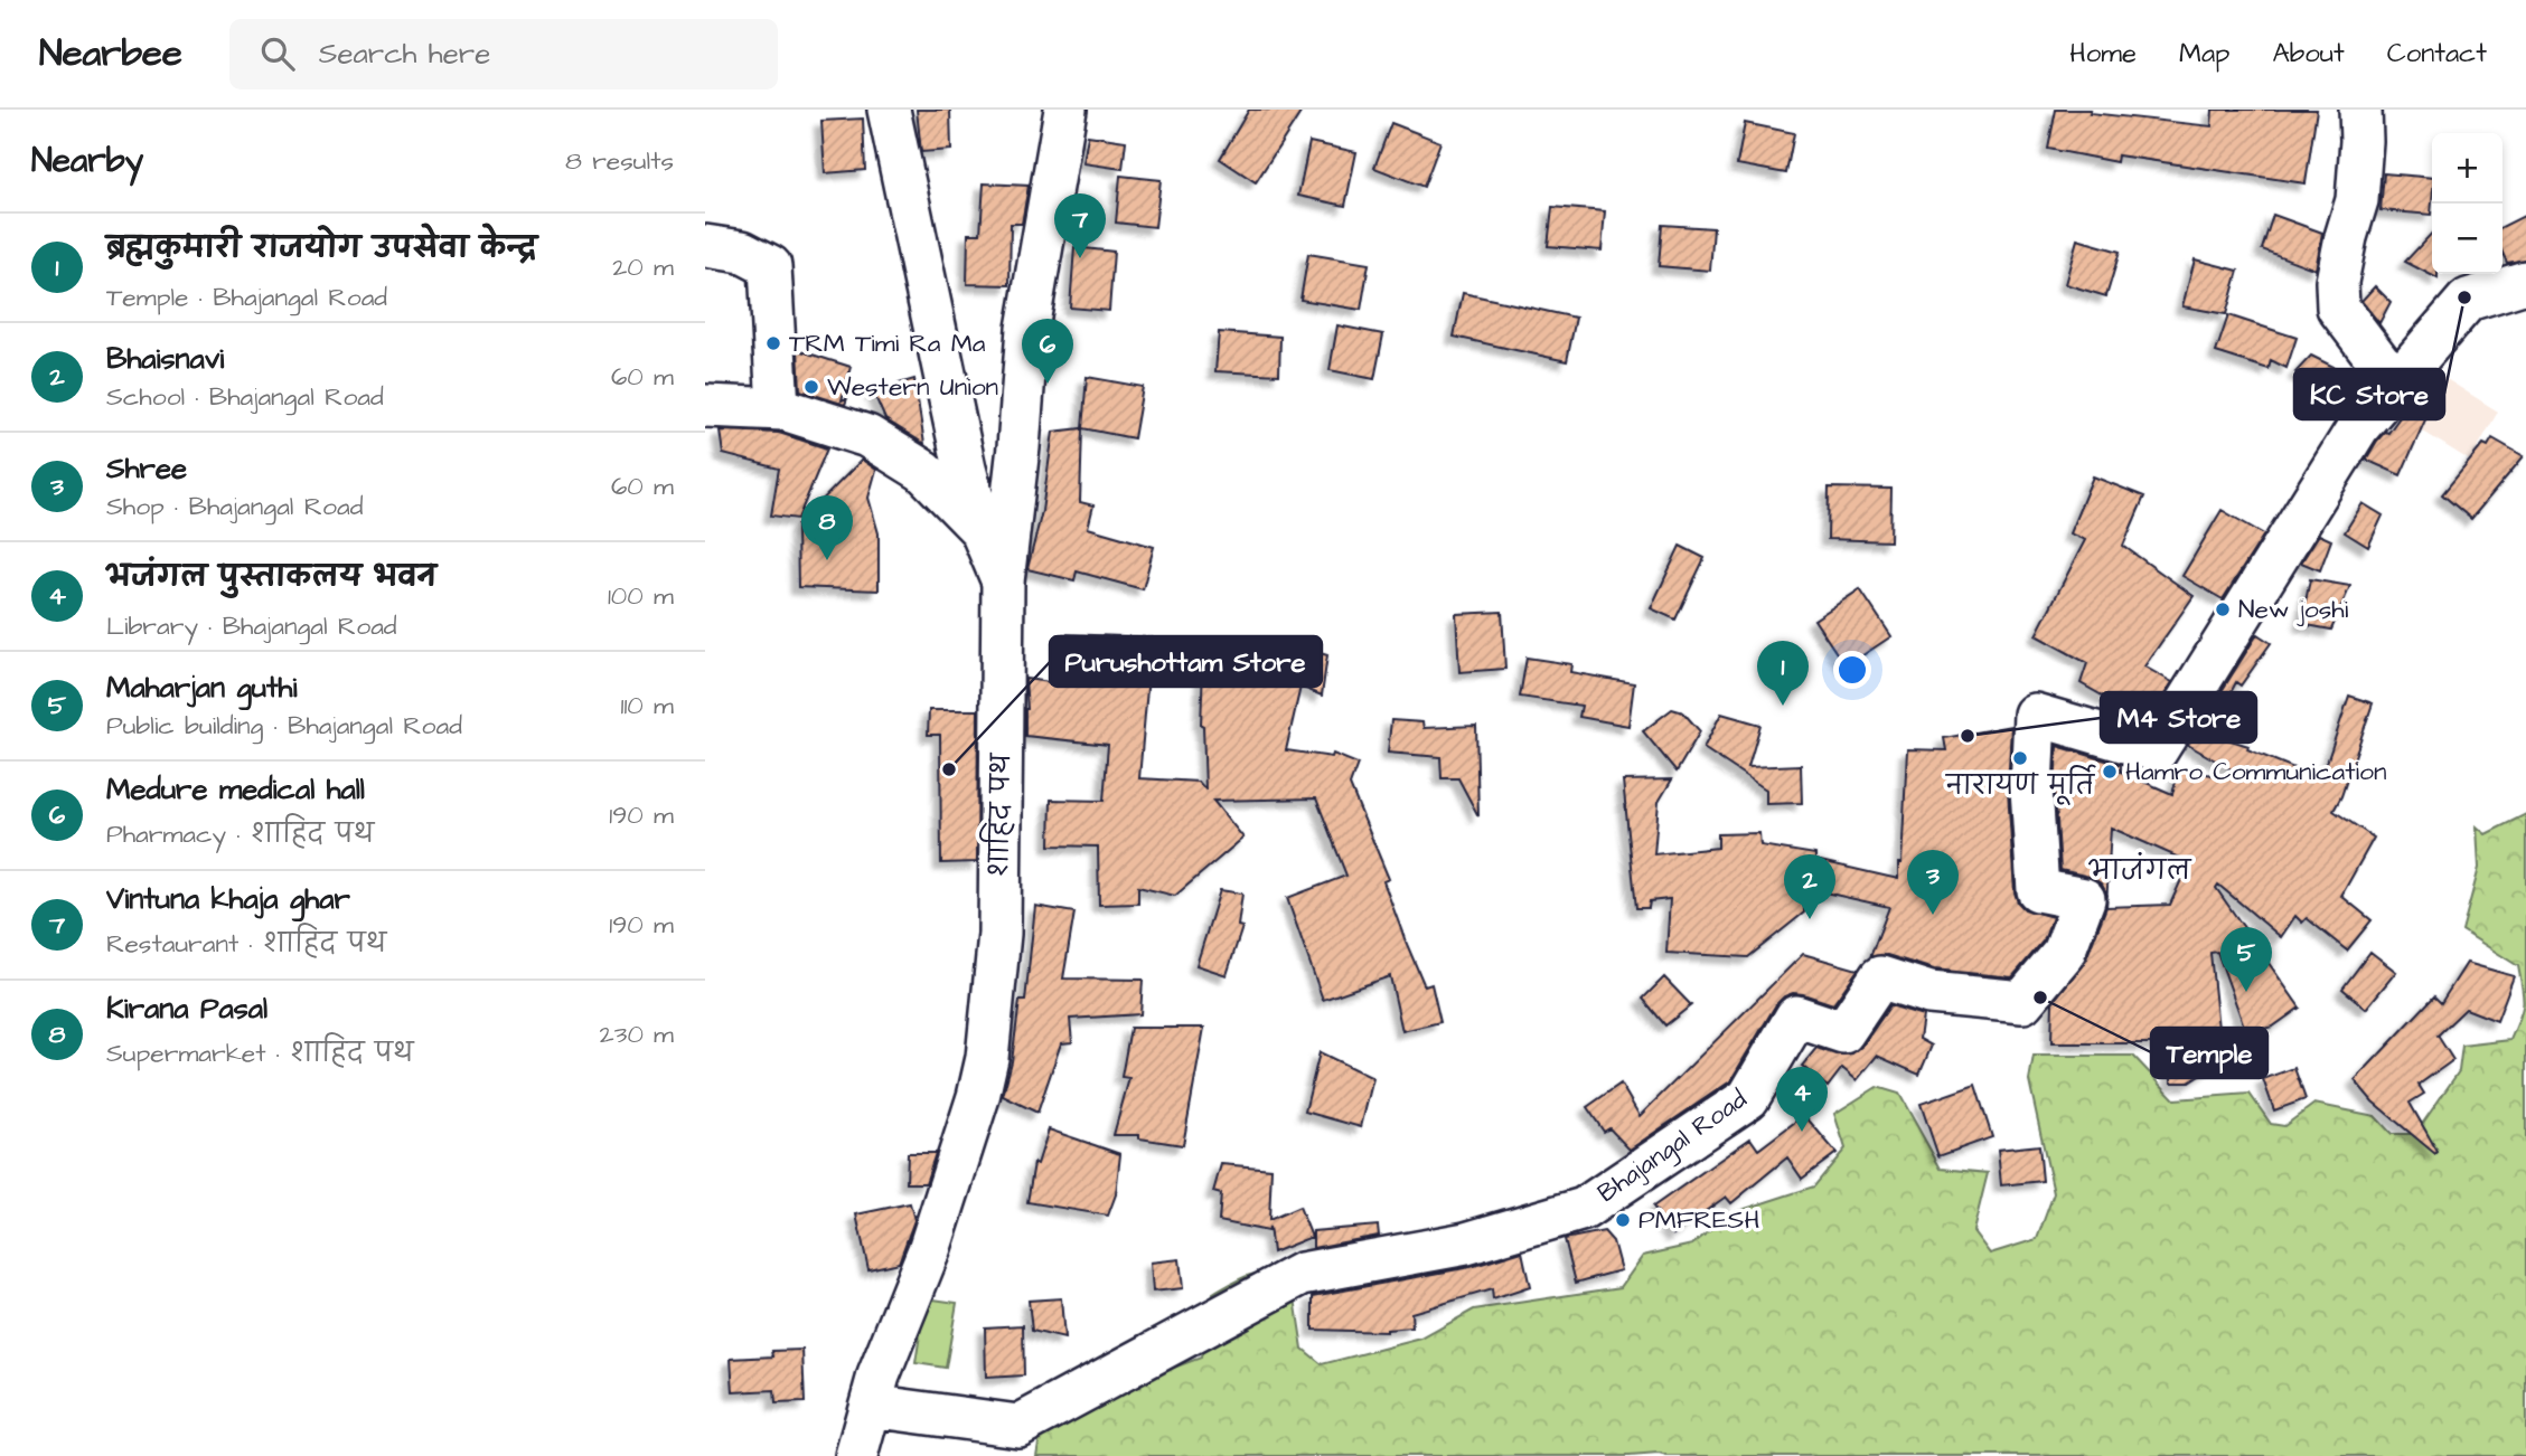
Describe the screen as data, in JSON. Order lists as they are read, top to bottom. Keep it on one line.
{"streets":{"street":["शाहिद पथ","Bhajangal Road"]},"crossings":[["शाहिद पथ","Bhajangal Road"]],"districts":["भाजंगल"],"places":["KC Store","TRM Timi Ra Ma","Western Union","New joshi","M4 Store","नारायण मूर्ति","Purushottam Store","Hamro Communication","Temple","PMFRESH"],"page":{"header":"Nearbee","search":"Search here","nav":["Home","Map","About","Contact"],"heading":["Nearby","8 results"],"map_buttons":["+","−"],"pins":["7","6","8","1","3","2","5","4"],"list":[{"mark":"1","name":"ब्रह्मकुमारी राजयोग उपसेवा केन्द्र","note":"Temple · Bhajangal Road","value":"20 m"},{"mark":"2","name":"Bhaisnavi","note":"School · Bhajangal Road","value":"60 m"},{"mark":"3","name":"Shree","note":"Shop · Bhajangal Road","value":"60 m"},{"mark":"4","name":"भजंगल पुस्ताकलय भवन","note":"Library · Bhajangal Road","value":"100 m"},{"mark":"5","name":"Maharjan guthi","note":"Public building · Bhajangal Road","value":"110 m"},{"mark":"6","name":"Medure medical hall","note":"Pharmacy · शाहिद पथ","value":"190 m"},{"mark":"7","name":"Vintuna khaja ghar","note":"Restaurant · शाहिद पथ","value":"190 m"},{"mark":"8","name":"Kirana Pasal","note":"Supermarket · शाहिद पथ","value":"230 m"}]}}
